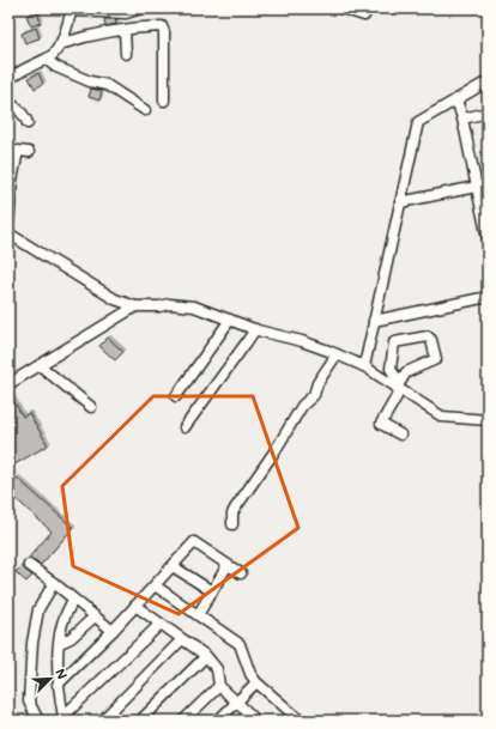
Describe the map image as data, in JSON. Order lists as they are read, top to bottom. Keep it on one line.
{"north":"top right"}
